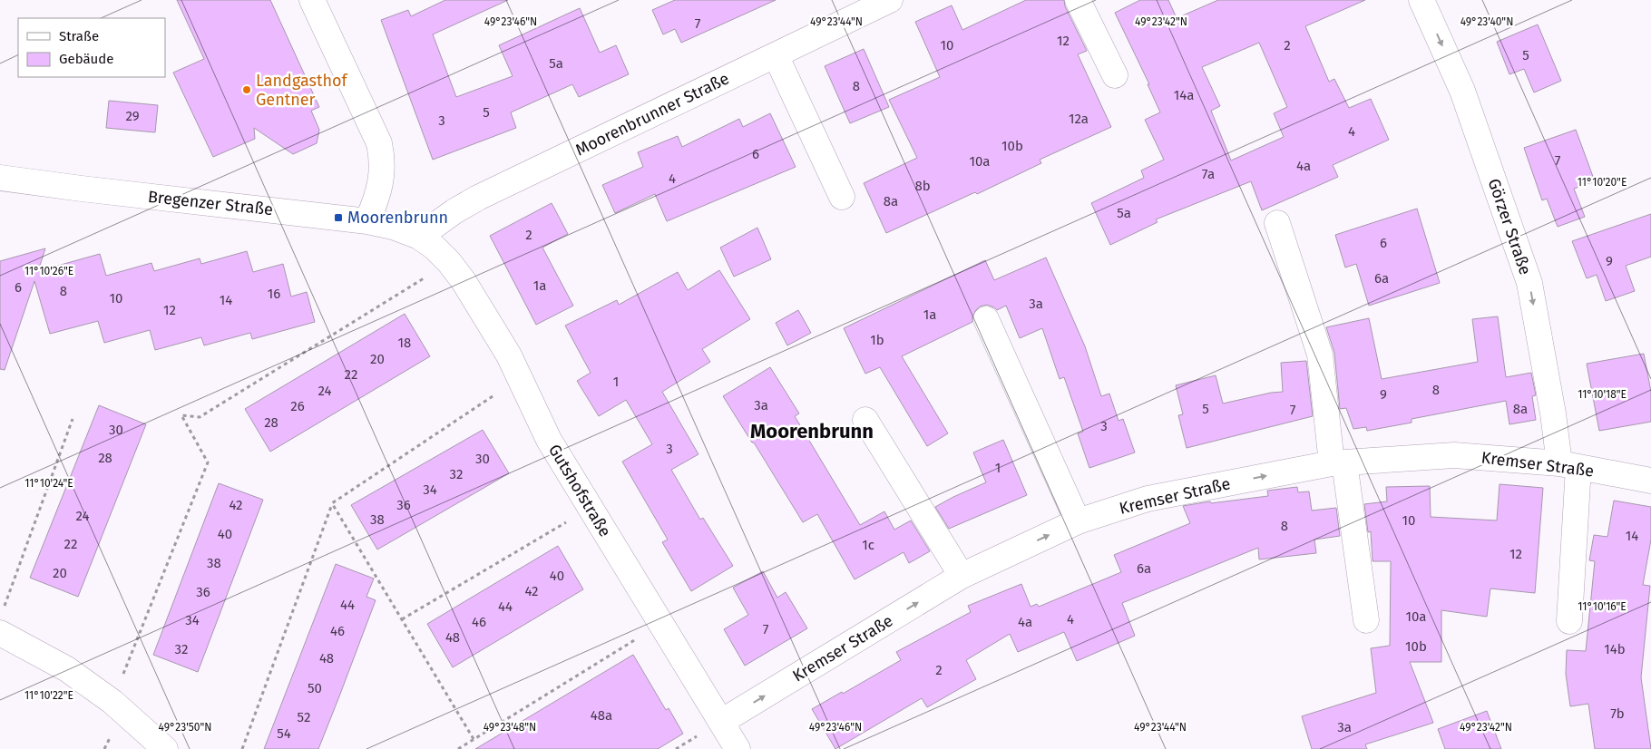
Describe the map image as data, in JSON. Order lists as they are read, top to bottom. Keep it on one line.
{"streets":{"street":["Moorenbrunner Straße","Bregenzer Straße","Görzer Straße","Kremser Straße","Gutshofstraße"]},"crossings":[["Moorenbrunner Straße","Bregenzer Straße"],["Moorenbrunner Straße","Gutshofstraße"],["Bregenzer Straße","Gutshofstraße"],["Görzer Straße","Kremser Straße"],["Kremser Straße","Gutshofstraße"]],"one_way":["Kremser Straße"],"districts":["Moorenbrunn"],"places":{"other":["Landgasthof Gentner"],"transit":["Moorenbrunn"]},"house_numbers":["7","12","10","2","5","5a","8","14a","5","29","12a","3","4","10b","6","7","10a","4a","7a","4","8b","8a","5a","2","6","9","6a","1a","6","8","16","10","14","3a","12","1a","1b","18","20","22","1","8","24","9","3a","26","5","8a","7","28","3","30","3","28","30","1","32","34","42","36","24","38","10","8","40","14","22","1c","12","38","6a","20","40","42","36","44","44","10a","4","34","46","4a","7","46","48","10b","32","14b","48","2","50","7b","48a","52","3a","54"],"legend":["Straße","Gebäude"],"coordinates":["49°23'44\"N","49°23'46\"N","49°23'42\"N","49°23'40\"N","11°10'20\"E","11°10'26\"E","11°10'18\"E","11°10'24\"E","11°10'16\"E","11°10'22\"E","49°23'50\"N","49°23'48\"N"]}
